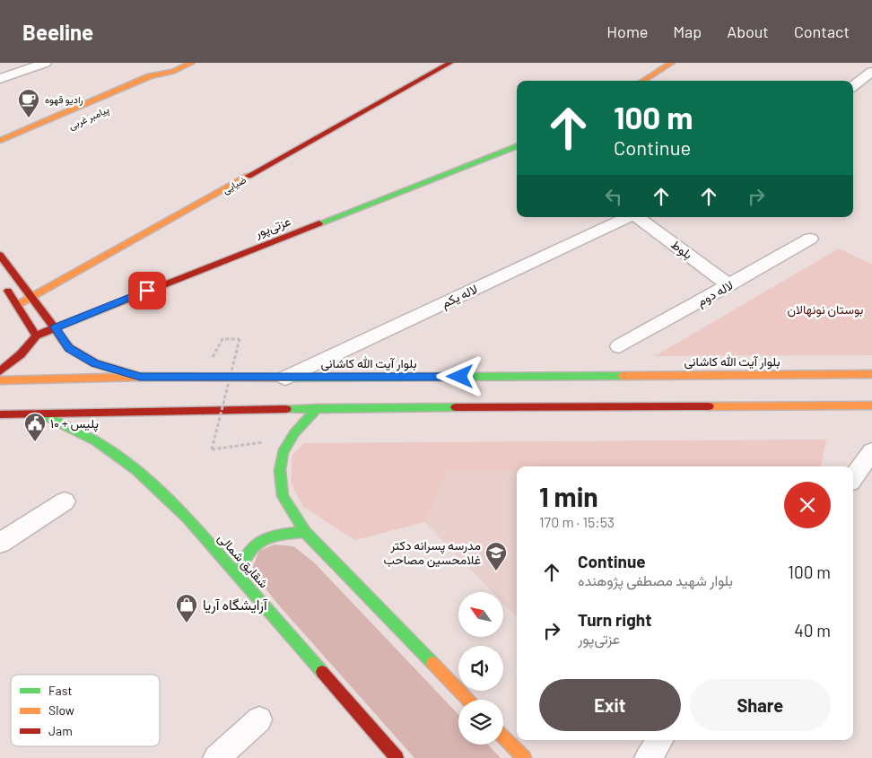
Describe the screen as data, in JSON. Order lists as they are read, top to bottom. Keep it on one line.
{"streets":{"main road":["پیامبر غربی","ضیایی","عزتی‌پور","بلوار آیت الله کاشانی","شقایق شمالی"],"street":["بلوط","لاله دوم","لاله یکم"]},"crossings":[["بلوط","لاله دوم"],["لاله یکم","بلوار آیت الله کاشانی"]],"parks":["بوستان نونهالان"],"places":{"cafe":["رادیو قهوه"],"public building":["پلیس + ۱۰"],"school or university":["مدرسه پسرانه دکتر غلامحسین مصاحب"],"shop":["آرایشگاه آریا"]},"legend":["Fast","Slow","Jam"],"north":"top left","page":{"header":"Beeline","nav":["Home","Map","About","Contact"],"turn":["100 m","Continue"],"heading":["1 min","170 m · 15:53"],"list":[{"name":"Continue","note":"بلوار شهید مصطفی پژوهنده","value":"100 m"},{"name":"Turn right","note":"عزتی‌پور","value":"40 m"}],"buttons":["Exit","Share"]}}
